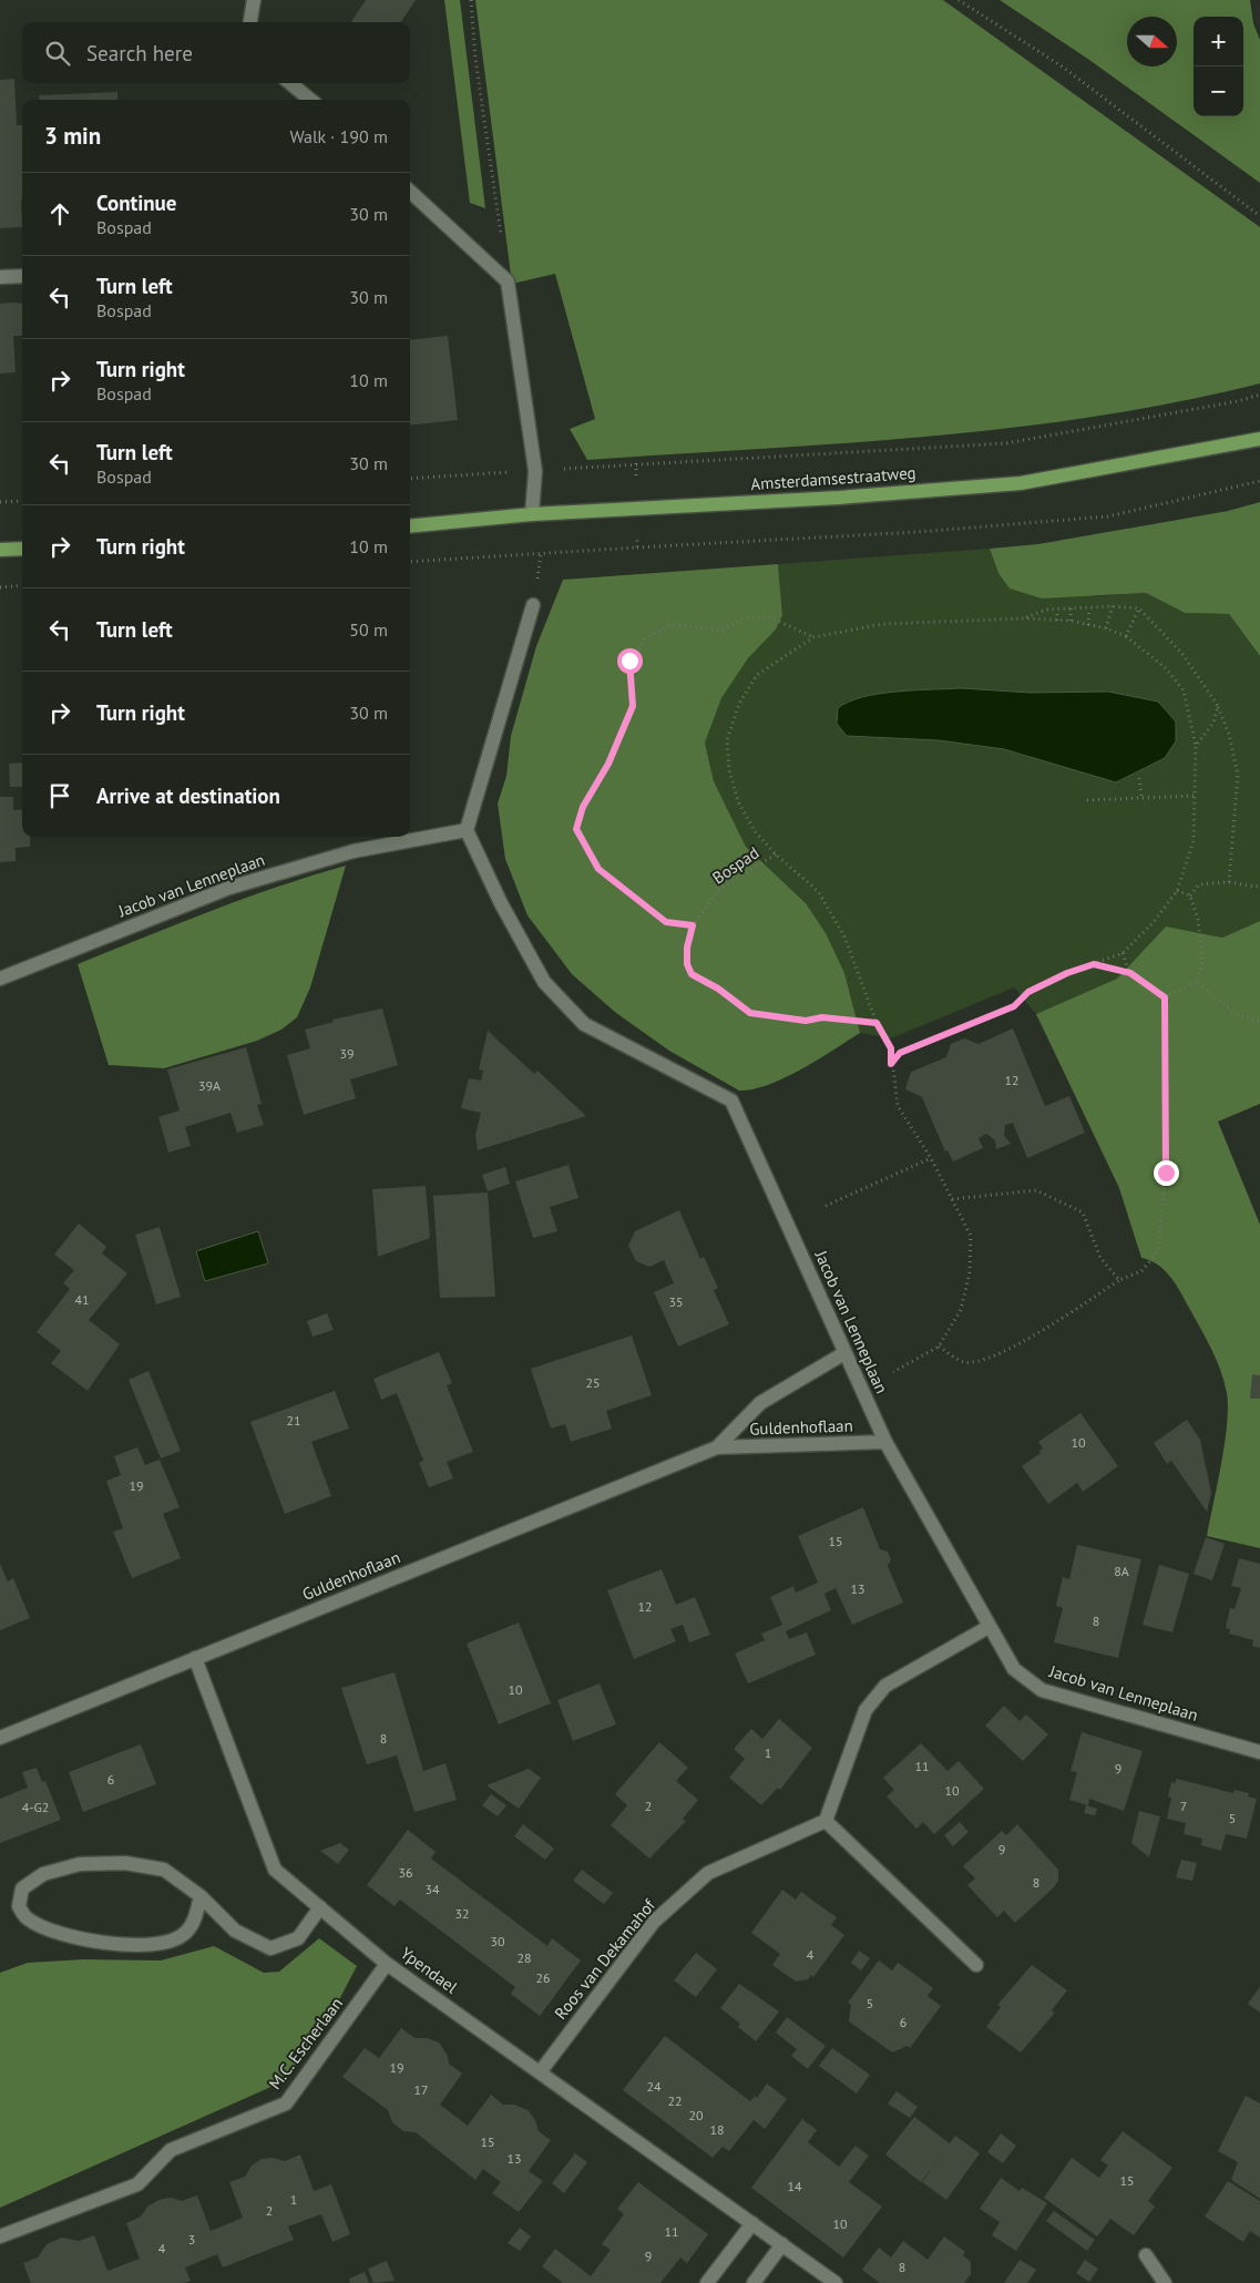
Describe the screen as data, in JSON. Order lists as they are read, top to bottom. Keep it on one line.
{"streets":{"main road":["Amsterdamsestraatweg"],"street":["Jacob van Lenneplaan","Guldenhoflaan","Roos van Dekamahof","Ypendael","M.C. Escherlaan"],"path":["Bospad"]},"crossings":[["Jacob van Lenneplaan","Guldenhoflaan"],["Guldenhoflaan","Ypendael"],["Roos van Dekamahof","Ypendael"],["Ypendael","M.C. Escherlaan"]],"house_numbers":["39","12","39A","41","35","25","21","10","19","15","8A","13","12","8","10","8","1","11","9","6","10","2","7","4-G2","5","9","36","8","34","32","30","4","28","26","5","6","19","24","17","22","20","18","15","13","15","14","1","2","10","11","3","4","9","8"],"north":"right","page":{"map_buttons":["+","−"],"search":"Search here","heading":["3 min","Walk · 190 m"],"list":[["Continue","Bospad","30 m"],["Turn left","Bospad","30 m"],["Turn right","Bospad","10 m"],["Turn left","Bospad","30 m"],["Turn right","10 m"],["Turn left","50 m"],["Turn right","30 m"],"Arrive at destination"]}}
